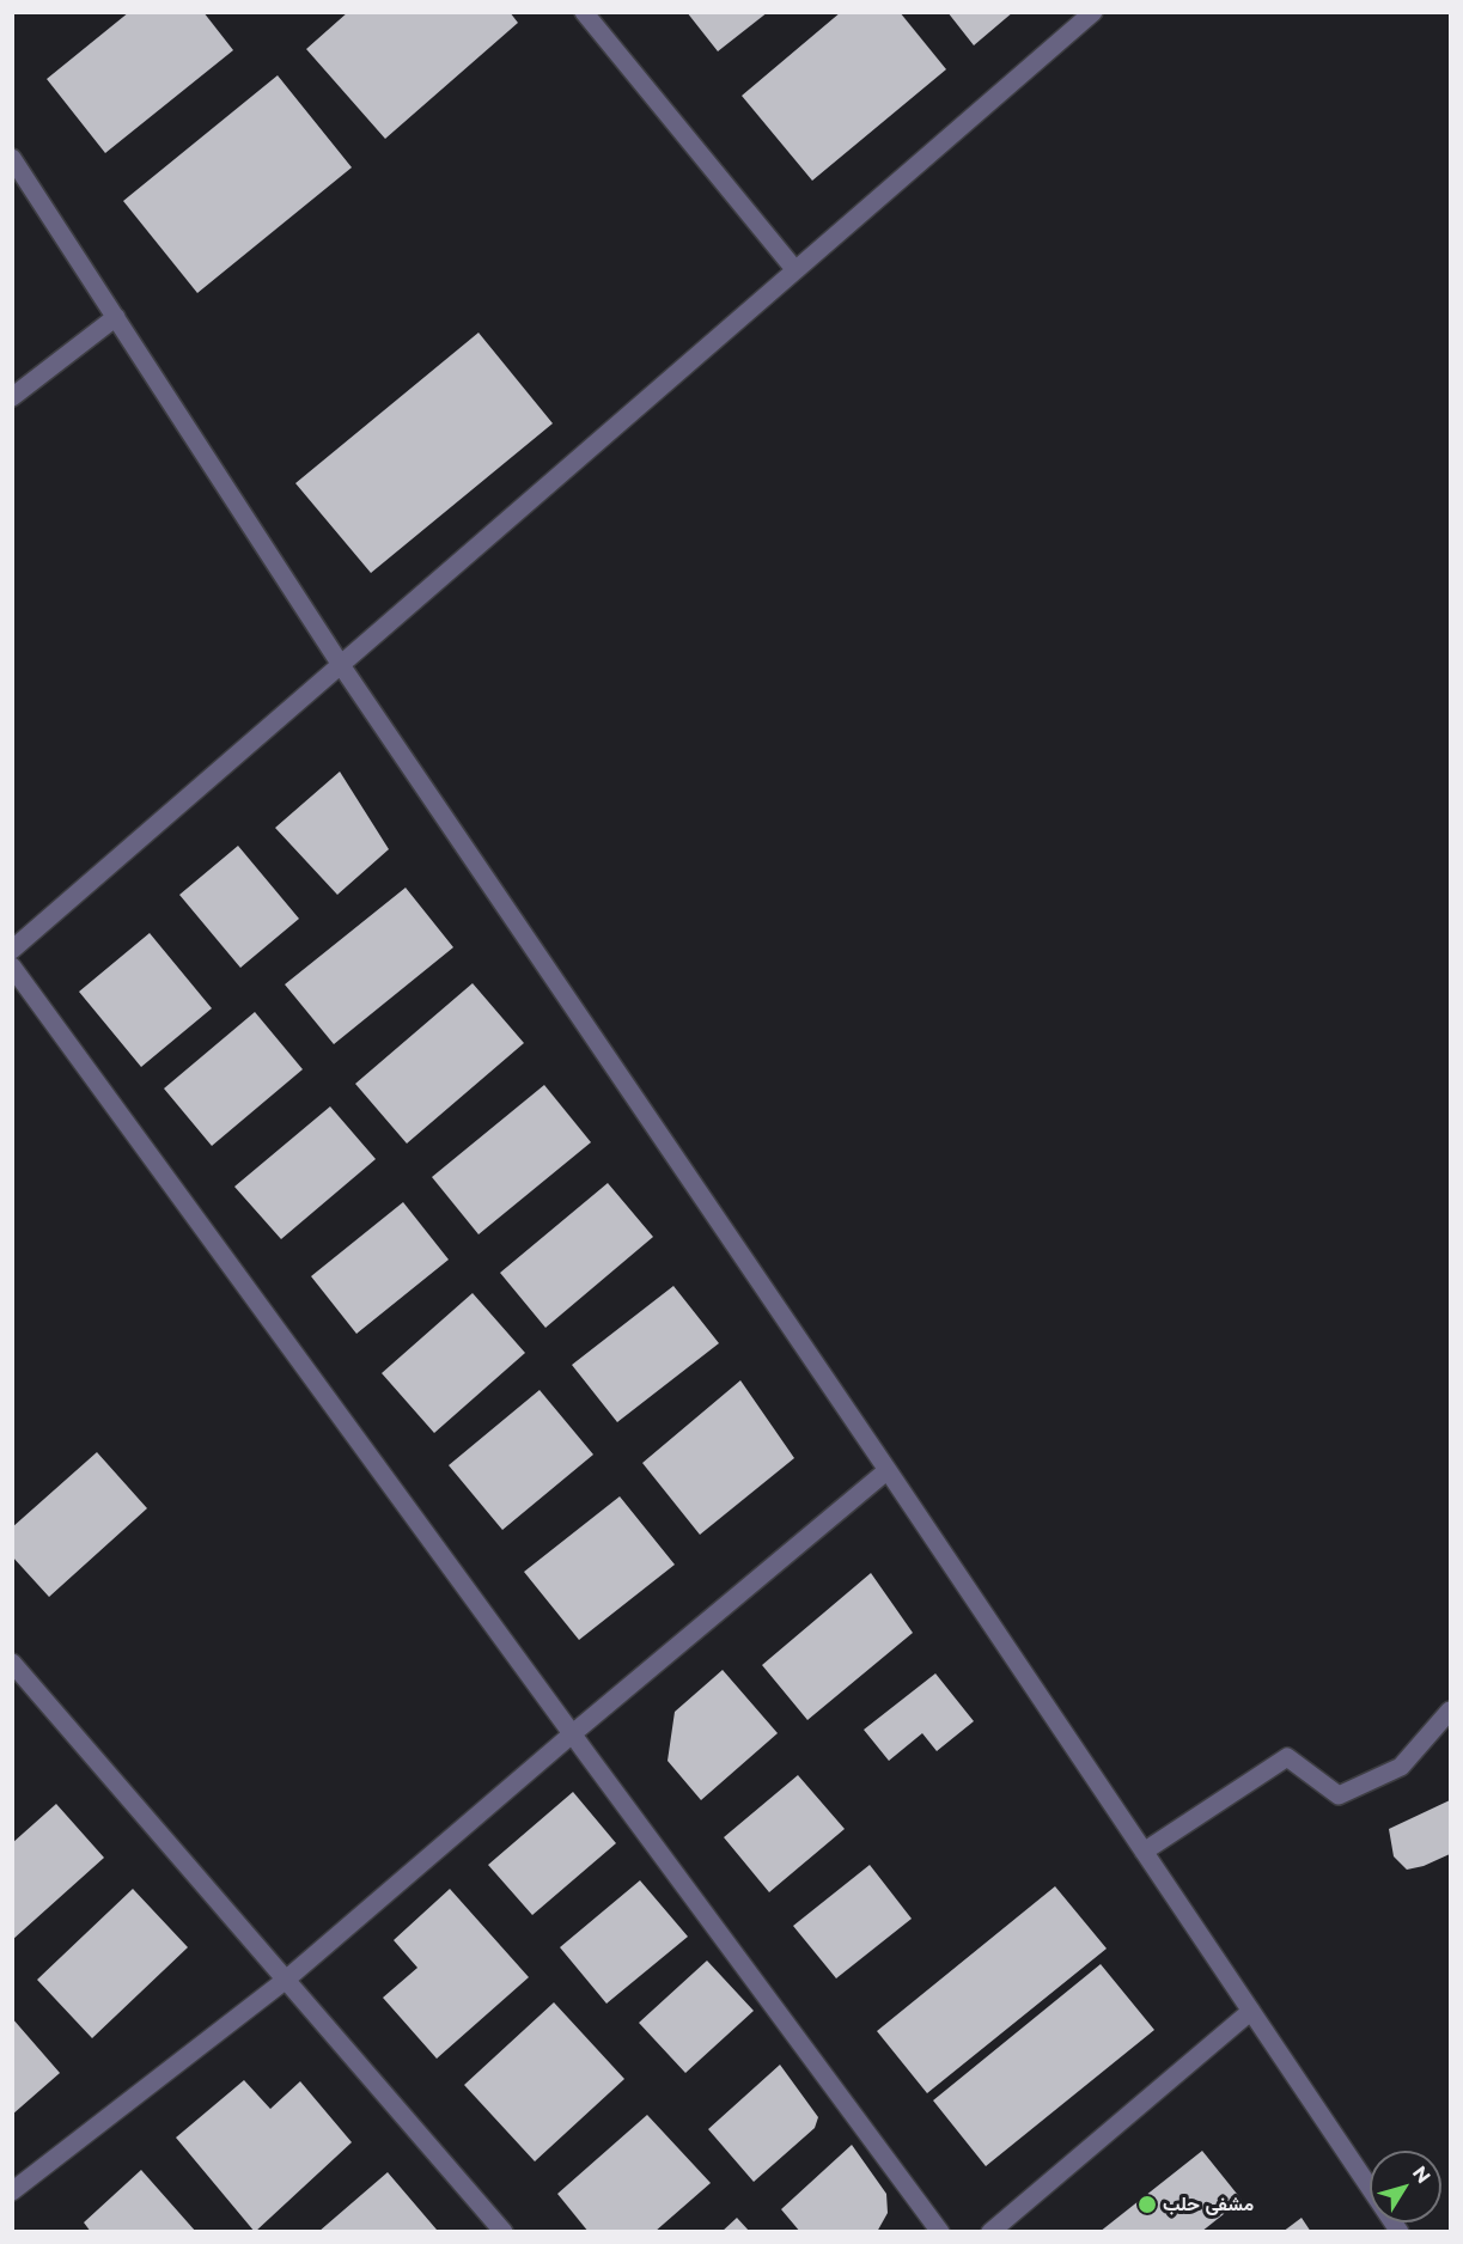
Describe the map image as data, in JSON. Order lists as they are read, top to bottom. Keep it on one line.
{"places":["مشفى حلب"],"north":"top right"}
